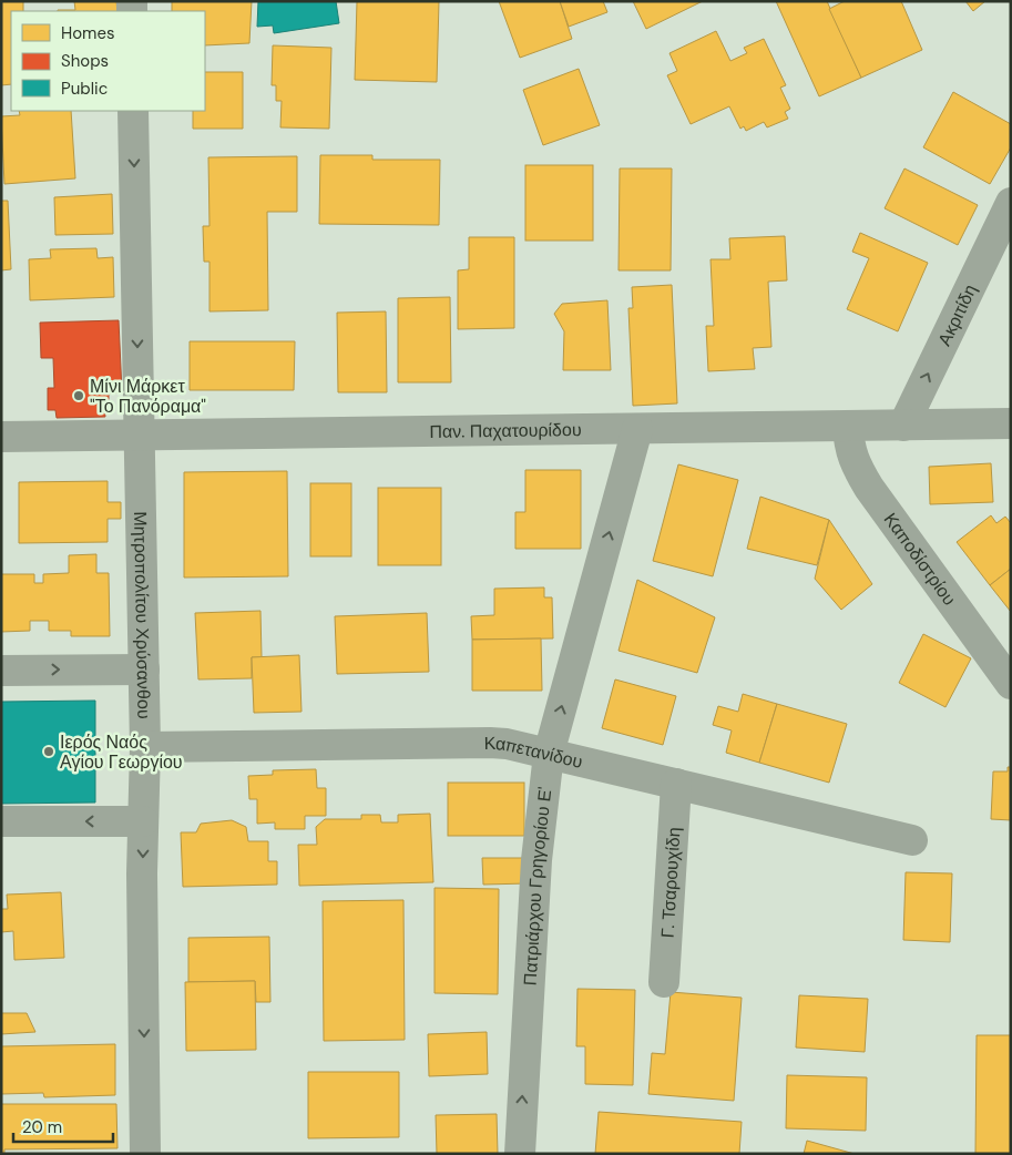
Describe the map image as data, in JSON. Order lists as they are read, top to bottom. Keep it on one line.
{"streets":{"street":["Ακριτίδη","Παν. Παχατουρίδου","Καποδίστρίου","Μητροπολίτου Χρύσανθου","Καπετανίδου","Γ. Τσαρουχίδη","Πατριάρχου Γρηγορίου Ε'"]},"crossings":[["Ακριτίδη","Παν. Παχατουρίδου"],["Παν. Παχατουρίδου","Καποδίστρίου"],["Παν. Παχατουρίδου","Μητροπολίτου Χρύσανθου"],["Παν. Παχατουρίδου","Πατριάρχου Γρηγορίου Ε'"],["Μητροπολίτου Χρύσανθου","Καπετανίδου"],["Καπετανίδου","Γ. Τσαρουχίδη"],["Καπετανίδου","Πατριάρχου Γρηγορίου Ε'"]],"one_way":["Ακριτίδη","Μητροπολίτου Χρύσανθου","Πατριάρχου Γρηγορίου Ε'"],"places":["Μίνι Μάρκετ \"Το Πανόραμα\"","Ιερός Ναός Αγίου Γεωργίου"],"legend":["Homes","Shops","Public"],"scale_bar":"20 m"}
